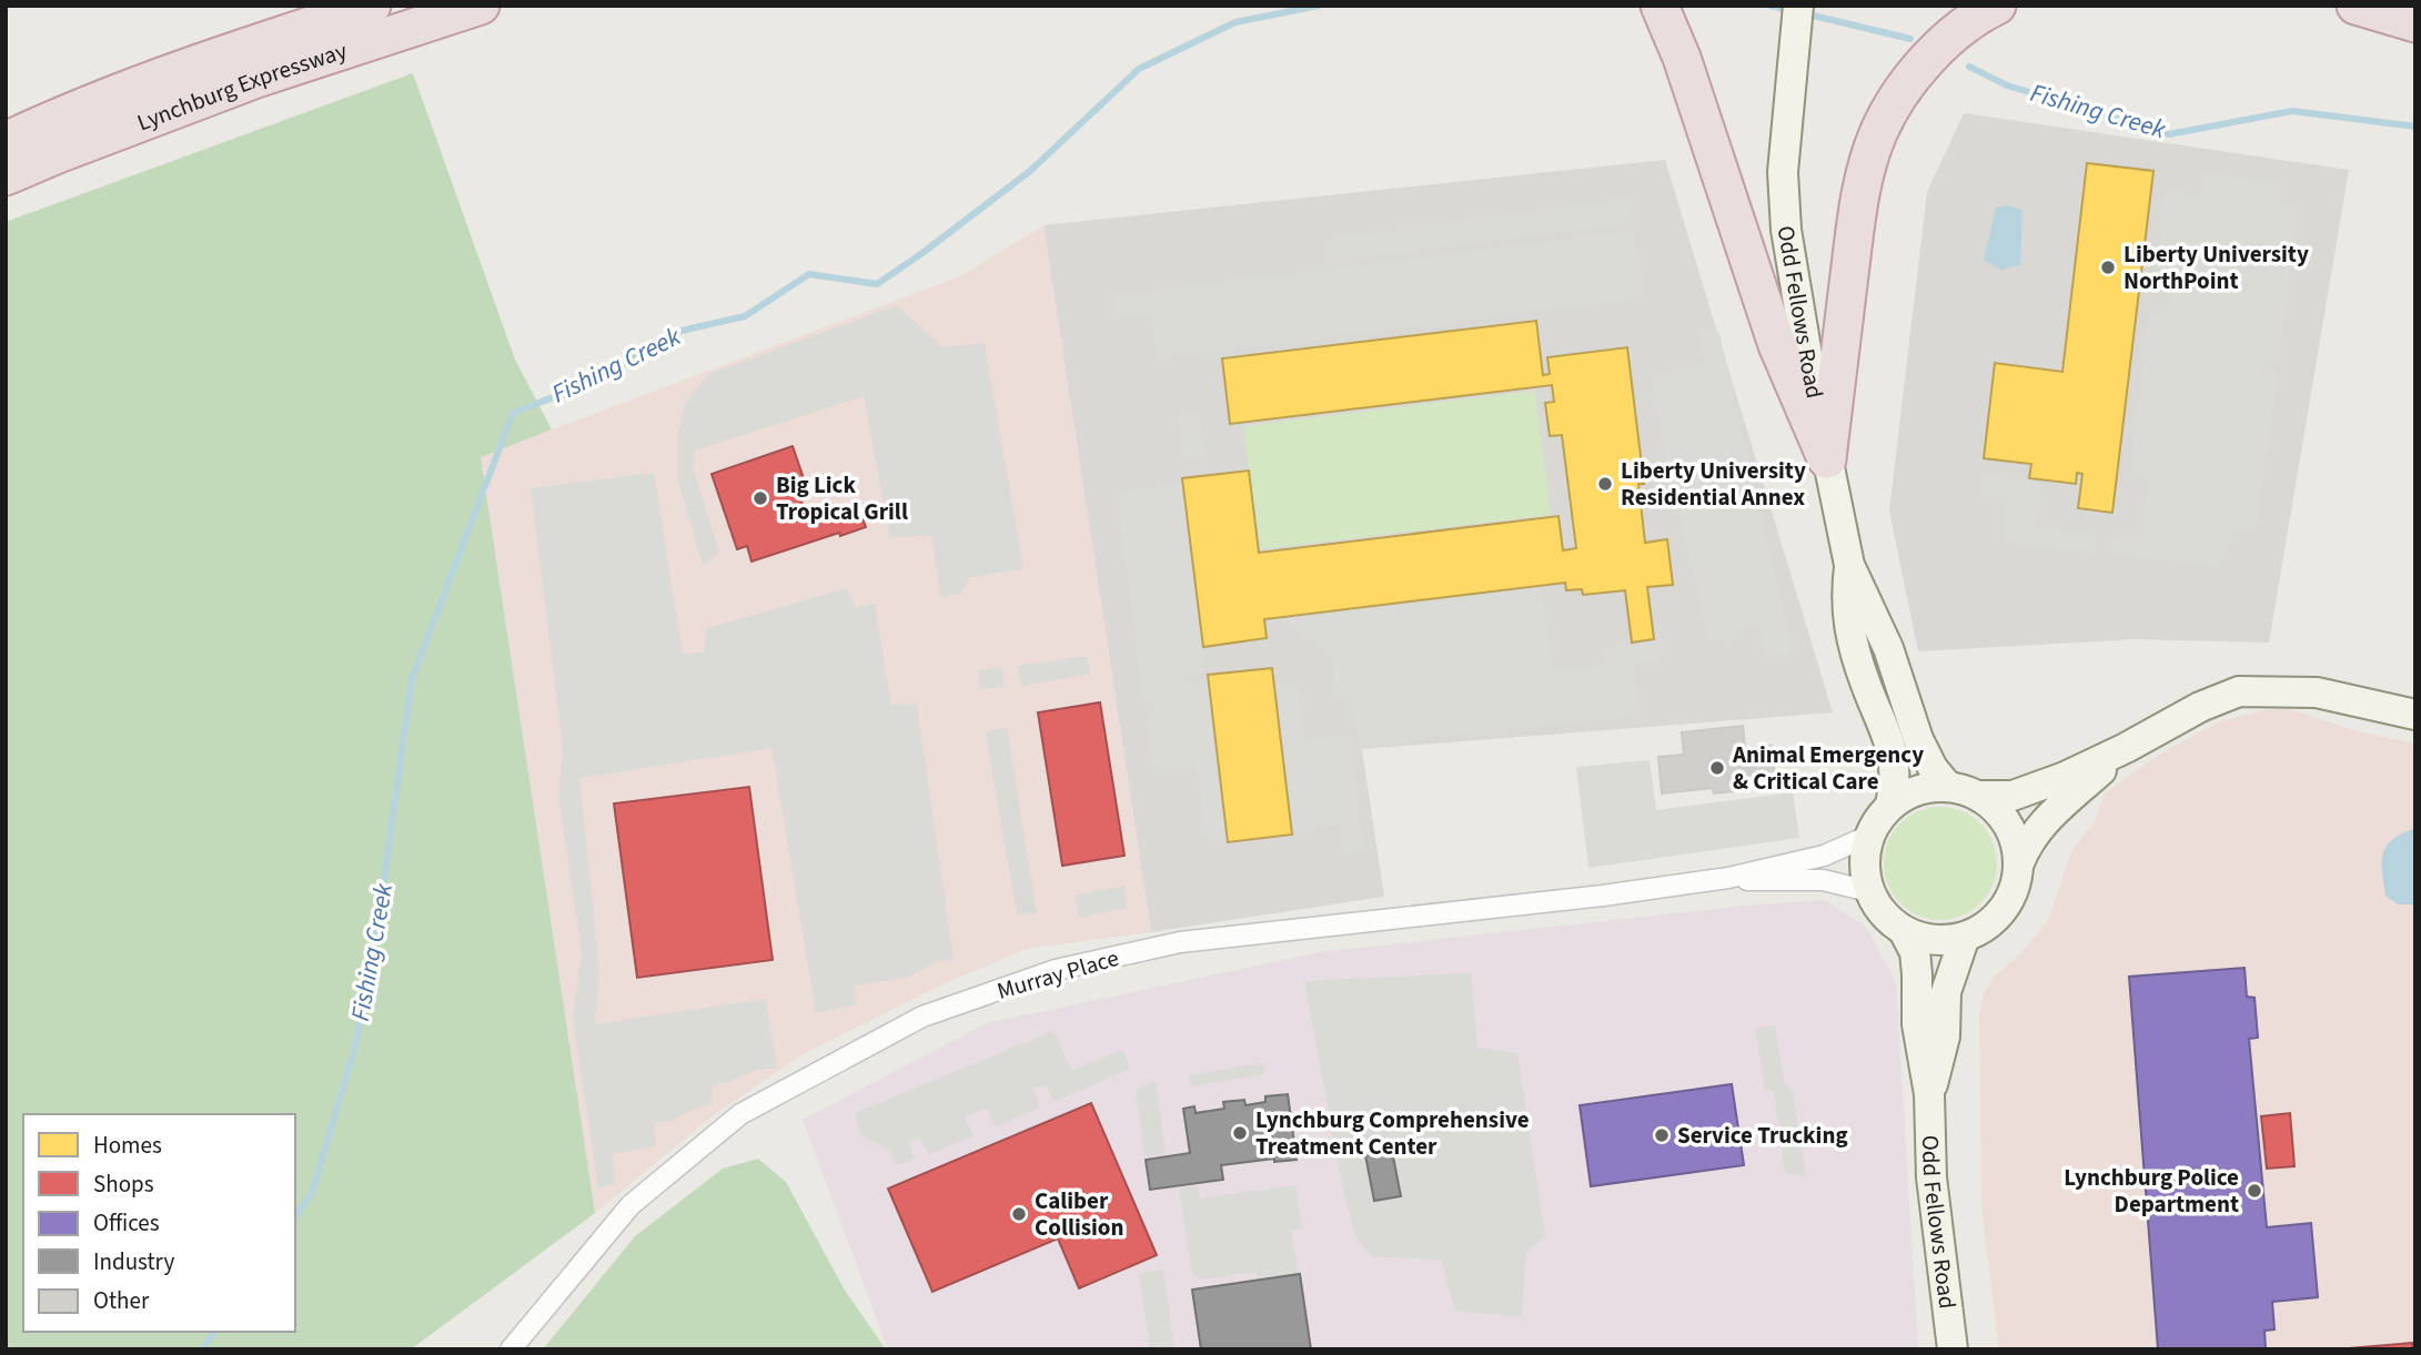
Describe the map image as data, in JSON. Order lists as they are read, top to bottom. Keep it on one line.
{"streets":{"highway":["Lynchburg Expressway"],"main road":["Odd Fellows Road"],"street":["Murray Place"]},"crossings":[["Odd Fellows Road","Murray Place"]],"water":["Fishing Creek"],"places":["Liberty University NorthPoint","Liberty University Residential Annex","Big Lick Tropical Grill","Animal Emergency & Critical Care","Lynchburg Comprehensive Treatment Center","Service Trucking","Lynchburg Police Department","Caliber Collision"],"legend":["Homes","Shops","Offices","Industry","Other"]}
